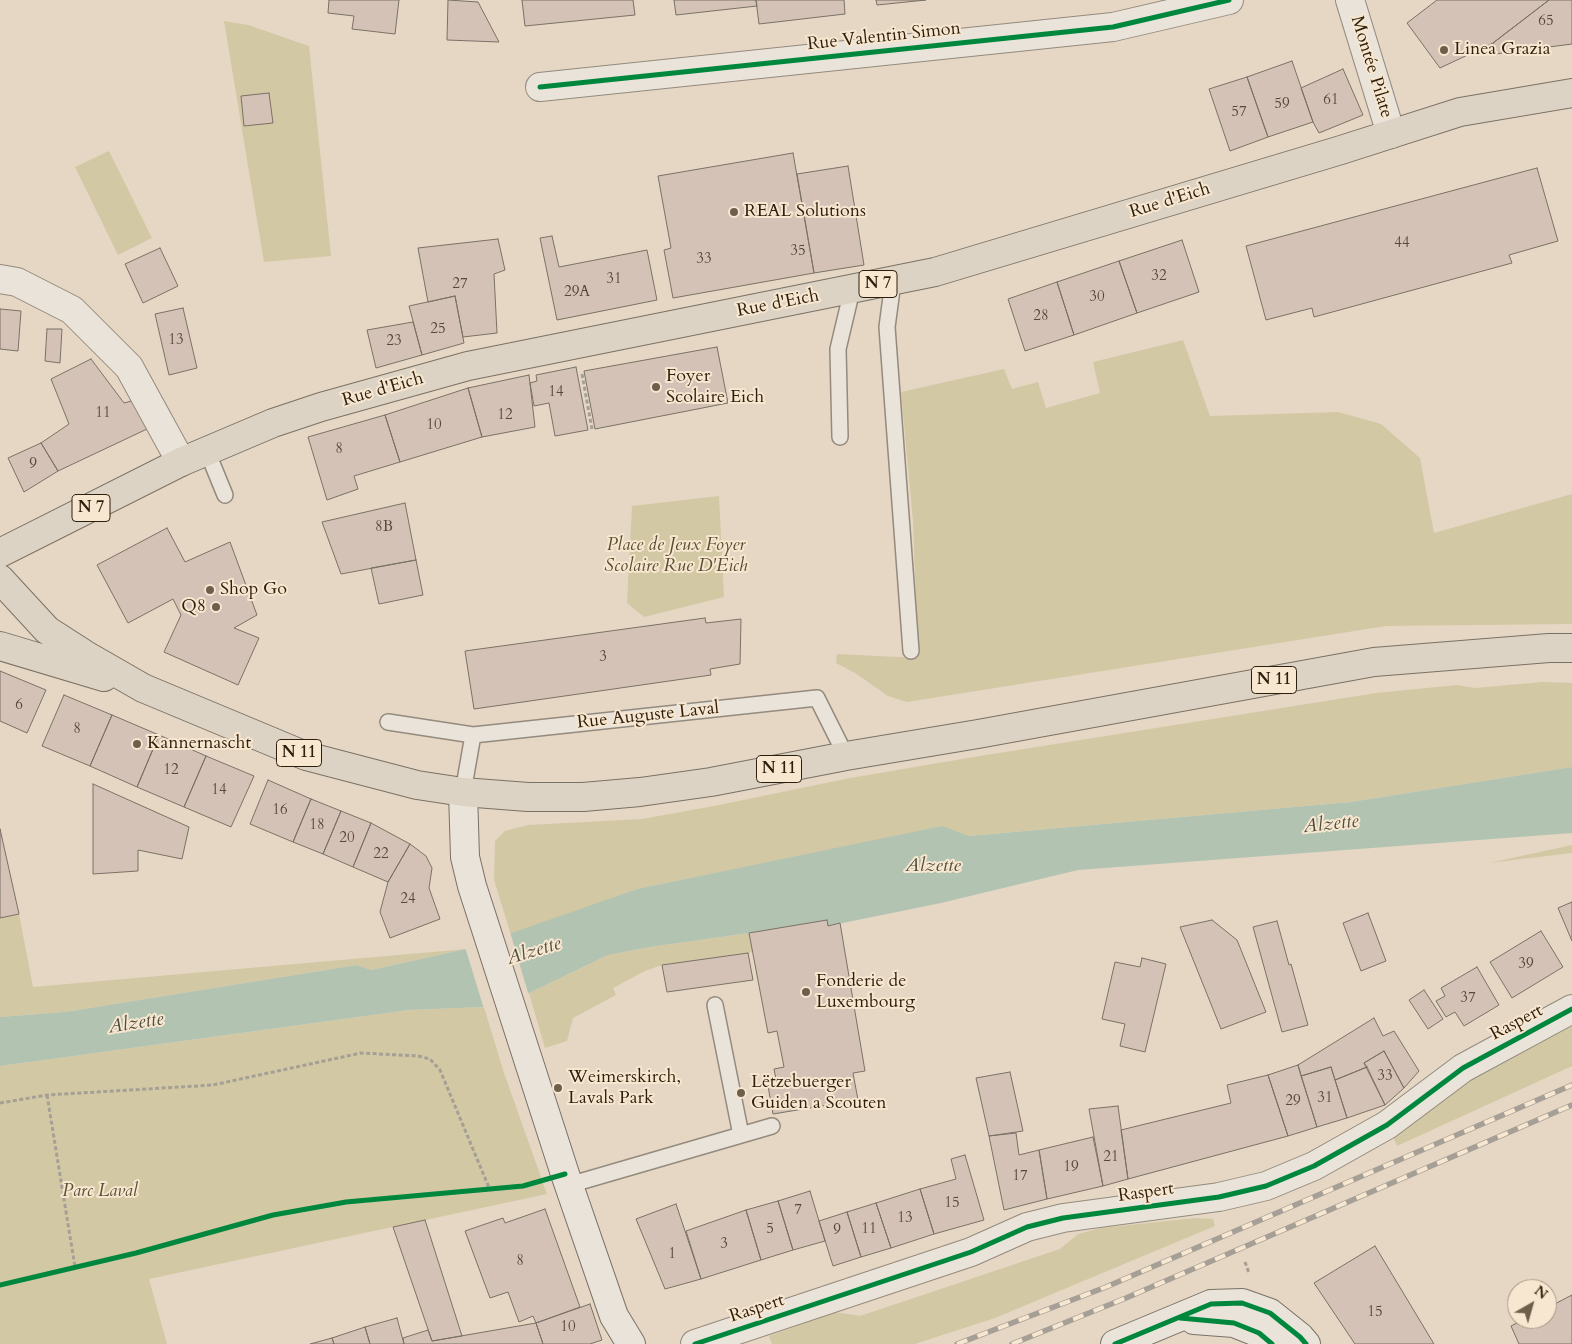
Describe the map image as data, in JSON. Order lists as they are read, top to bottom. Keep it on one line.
{"streets":{"main road":["Rue d'Eich","N 7","N 11"],"street":["Rue Valentin Simon","Montée Pilate","Raspert"],"lane":["Rue Auguste Laval"]},"crossings":[["Montée Pilate","Rue d'Eich"],["N 11","Rue Auguste Laval"]],"water":["Alzette"],"parks":["Place de Jeux Foyer Scolaire Rue D'Eich","Parc Laval"],"places":["Linea Grazia","REAL Solutions","Foyer Scolaire Eich","Shop Go","Q8","Kannernascht","Fonderie de Luxembourg","Weimerskirch, Lavals Park","Lëtzebuerger Guiden a Scouten"],"house_numbers":["65","61","59","57","44","35","33","32","31","27","29A","30","28","25","13","23","14","11","12","10","8","9","8B","3","6","8","12","14","16","18","20","22","24","39","37","33","31","29","21","19","17","15","7","13","5","11","9","3","1","8","15","10"],"north":"top right"}
